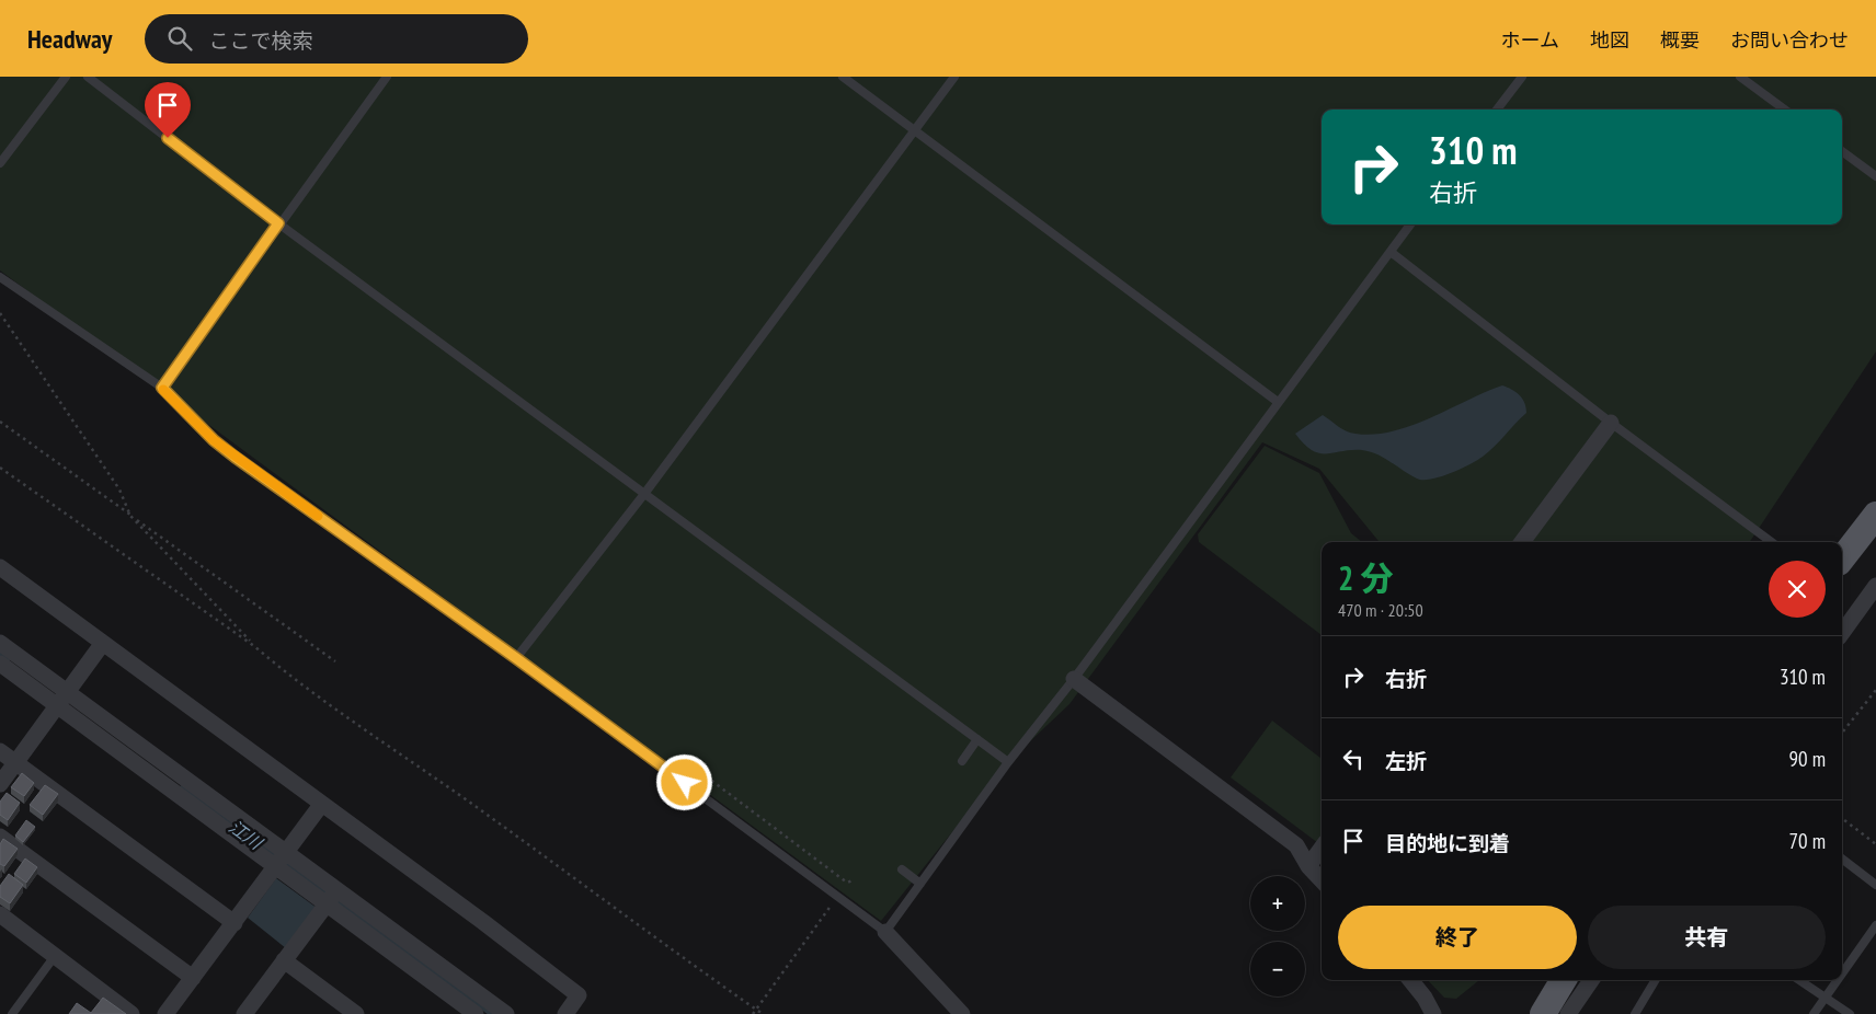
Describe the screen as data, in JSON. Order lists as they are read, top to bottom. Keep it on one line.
{"water":["江川"],"page":{"header":"Headway","search":"ここで検索","nav":["ホーム","地図","概要","お問い合わせ"],"turn":["310 m","右折"],"heading":["2 分","470 m · 20:50"],"list":[{"name":"右折","value":"310 m"},{"name":"左折","value":"90 m"},{"name":"目的地に到着","value":"70 m"}],"map_buttons":["+","−"],"buttons":["終了","共有"]}}
